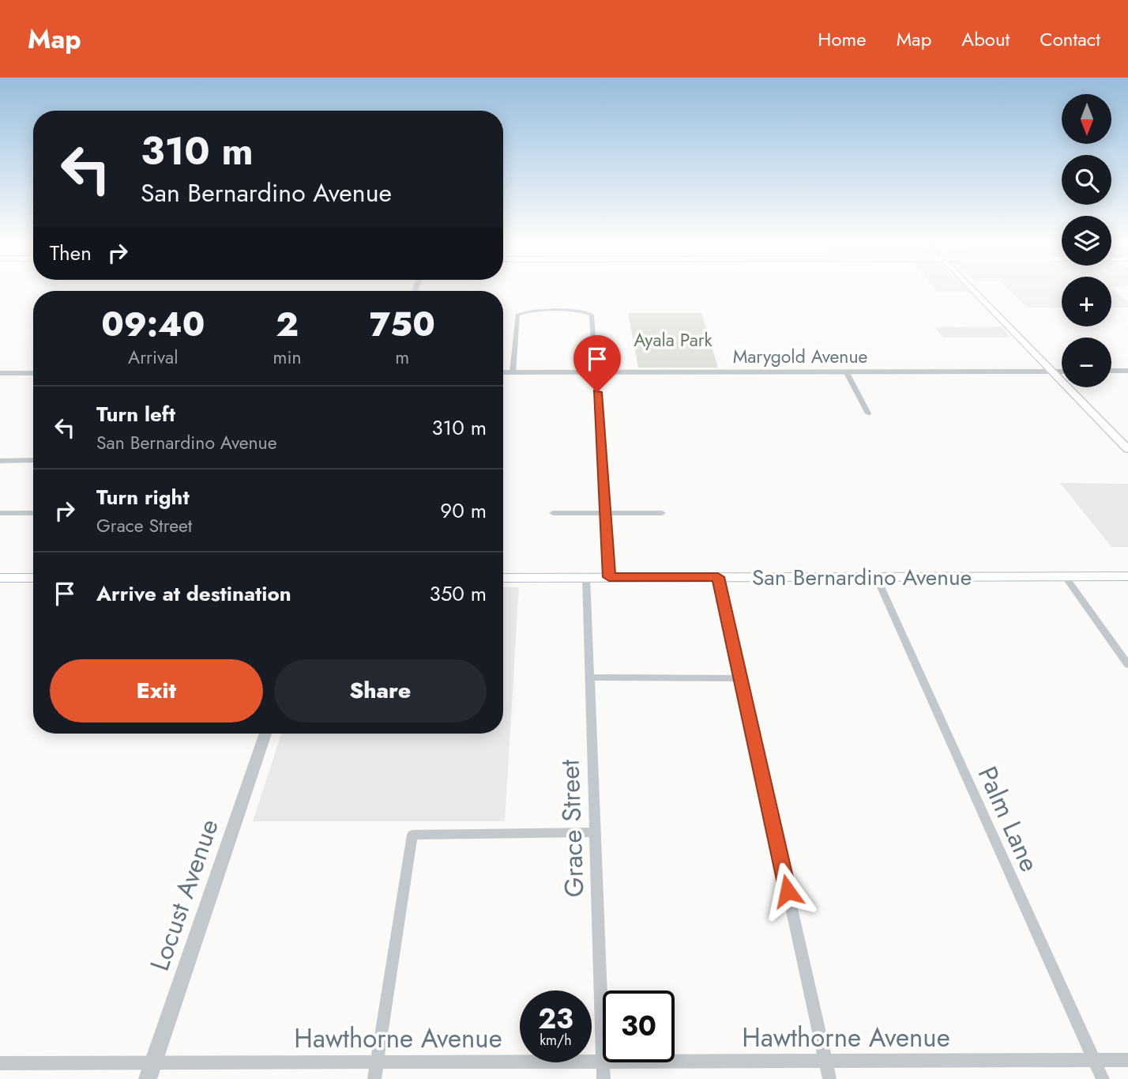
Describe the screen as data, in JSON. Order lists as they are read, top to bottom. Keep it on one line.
{"streets":{"main road":["San Bernardino Avenue"],"street":["Marygold Avenue","Palm Lane","Grace Street","Locust Avenue","Hawthorne Avenue"]},"crossings":[["San Bernardino Avenue","Palm Lane"],["San Bernardino Avenue","Grace Street"],["Palm Lane","Hawthorne Avenue"],["Locust Avenue","Hawthorne Avenue"]],"parks":["Ayala Park"],"north":"bottom","page":{"header":"Map","nav":["Home","Map","About","Contact"],"map_buttons":["+","−"],"turn":["310 m","San Bernardino Avenue"],"then":"Then","eta":["09:40","Arrival","2","min","750","m"],"list":[{"name":"Turn left","note":"San Bernardino Avenue","value":"310 m"},{"name":"Turn right","note":"Grace Street","value":"90 m"},{"name":"Arrive at destination","value":"350 m"}],"buttons":["Exit","Share"],"speed":"23 km/h","limit":"30"}}
